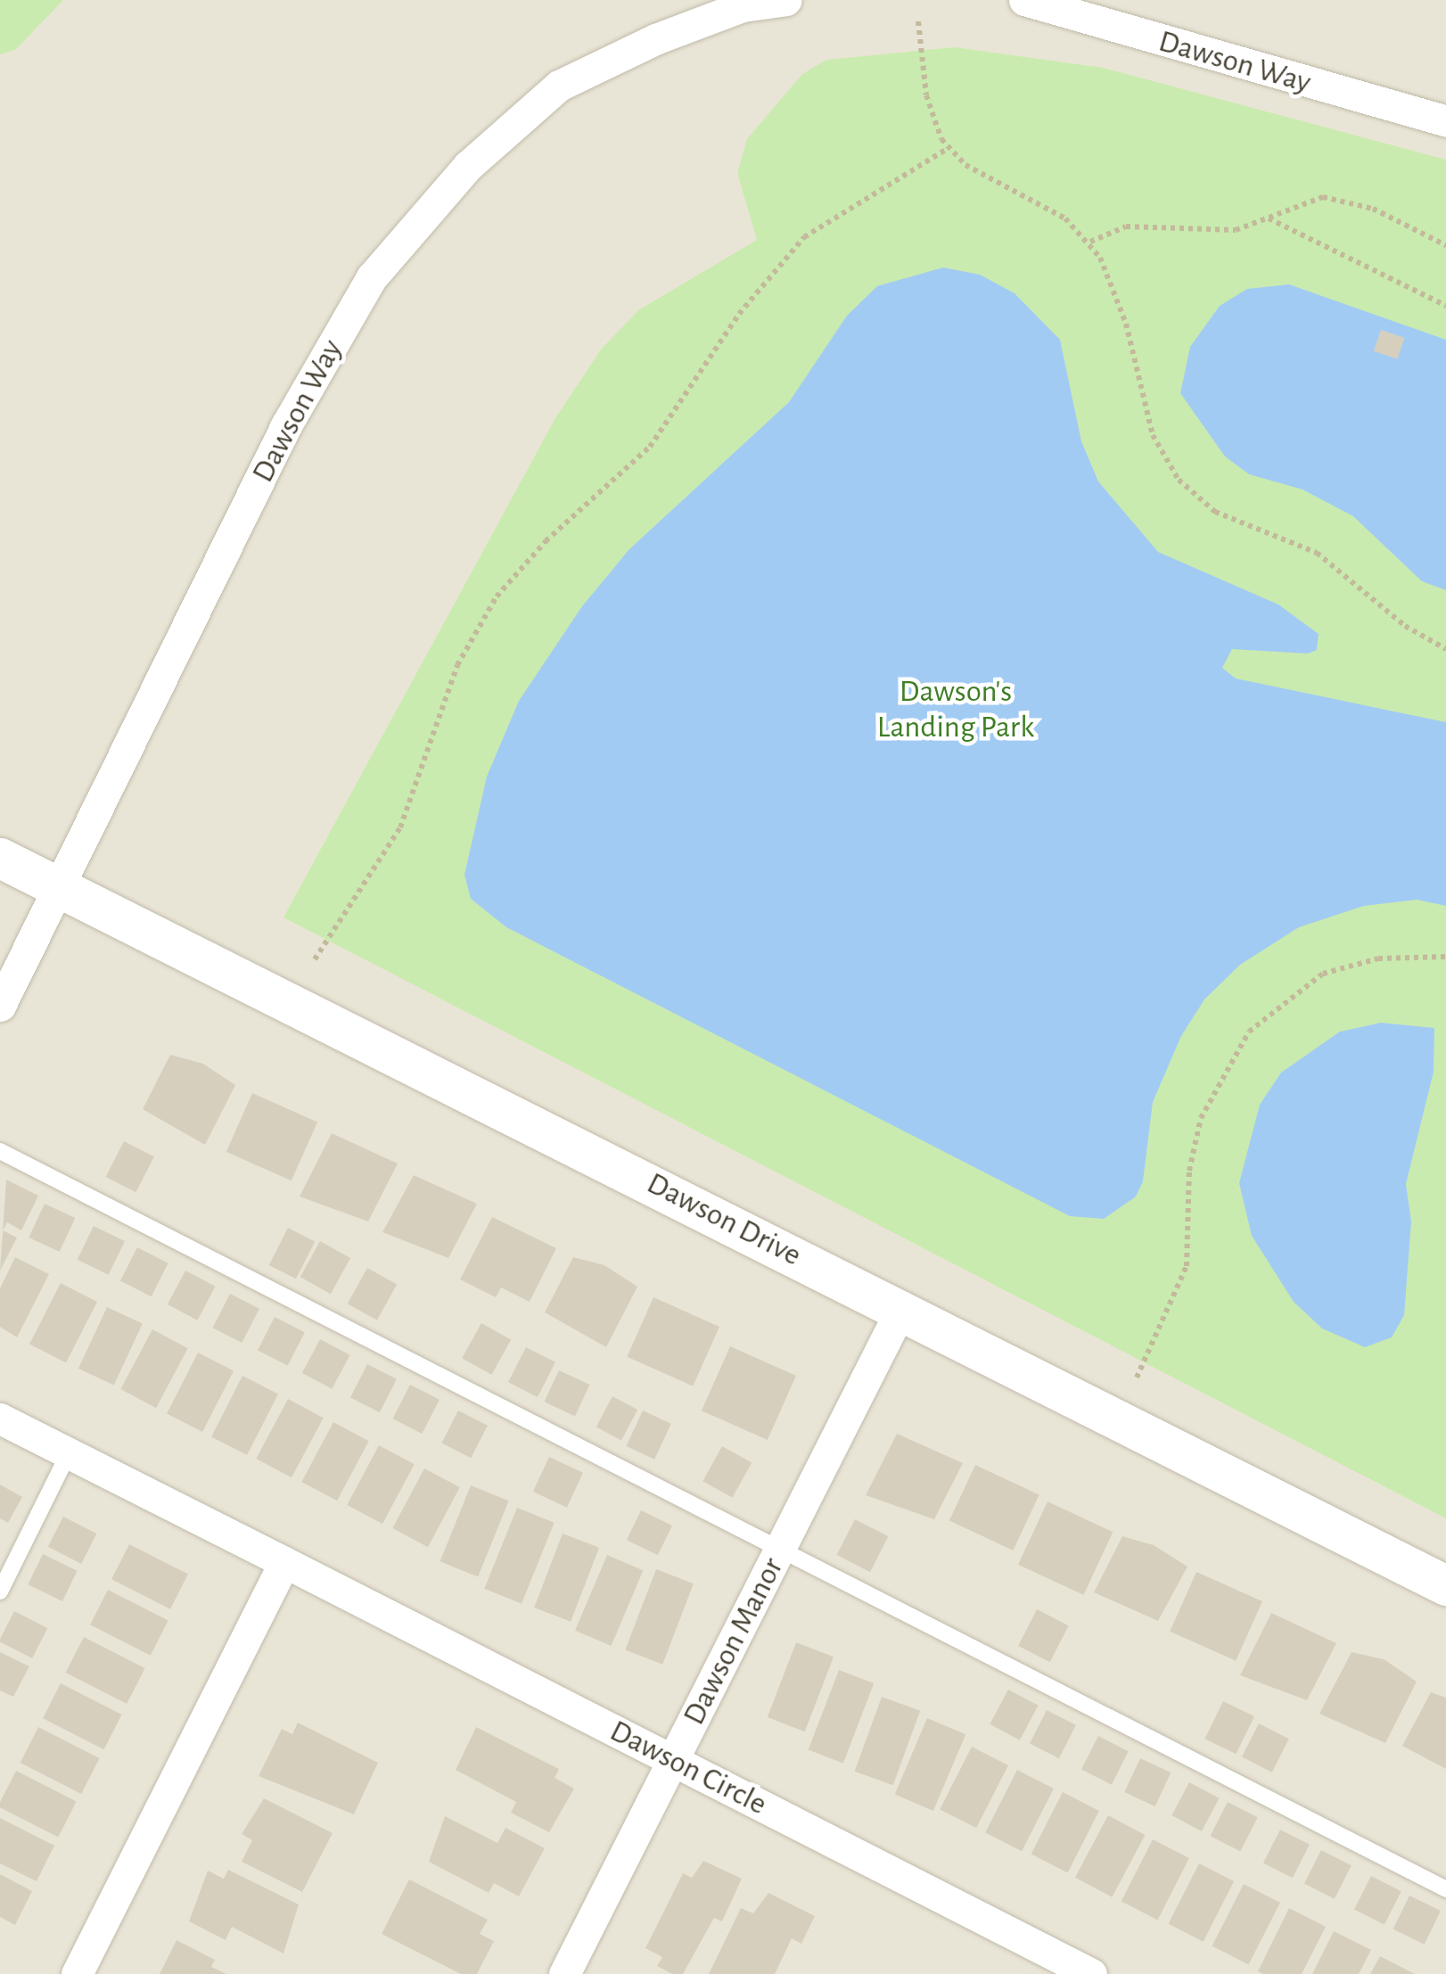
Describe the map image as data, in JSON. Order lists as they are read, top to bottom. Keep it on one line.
{"streets":{"street":["Dawson Way","Dawson Drive","Dawson Manor","Dawson Circle"]},"crossings":[["Dawson Way","Dawson Drive"],["Dawson Drive","Dawson Manor"],["Dawson Manor","Dawson Circle"]],"parks":["Dawson's Landing Park"]}
